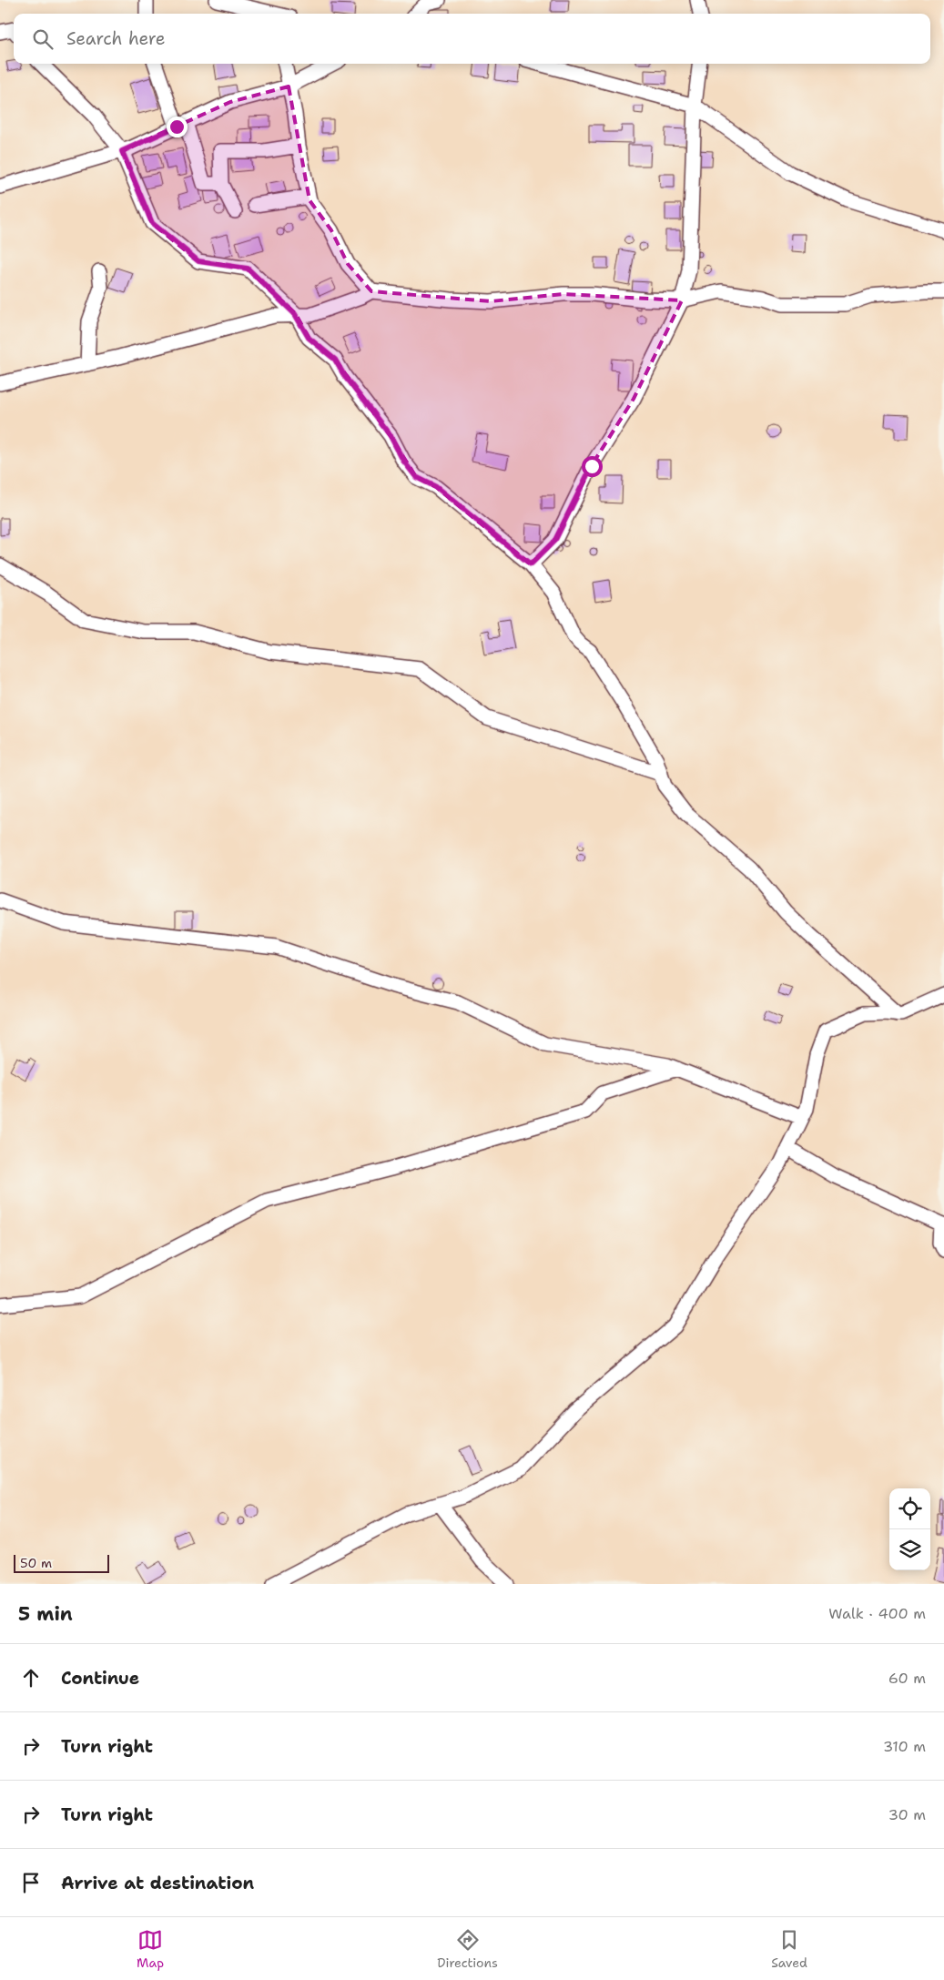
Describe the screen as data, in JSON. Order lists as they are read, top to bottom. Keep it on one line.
{"scale_bar":"50 m","page":{"search":"Search here","scale":"50 m","heading":["5 min","Walk · 400 m"],"list":[["Continue","60 m"],["Turn right","310 m"],["Turn right","30 m"],"Arrive at destination"],"nav":["Map","Directions","Saved"]}}
